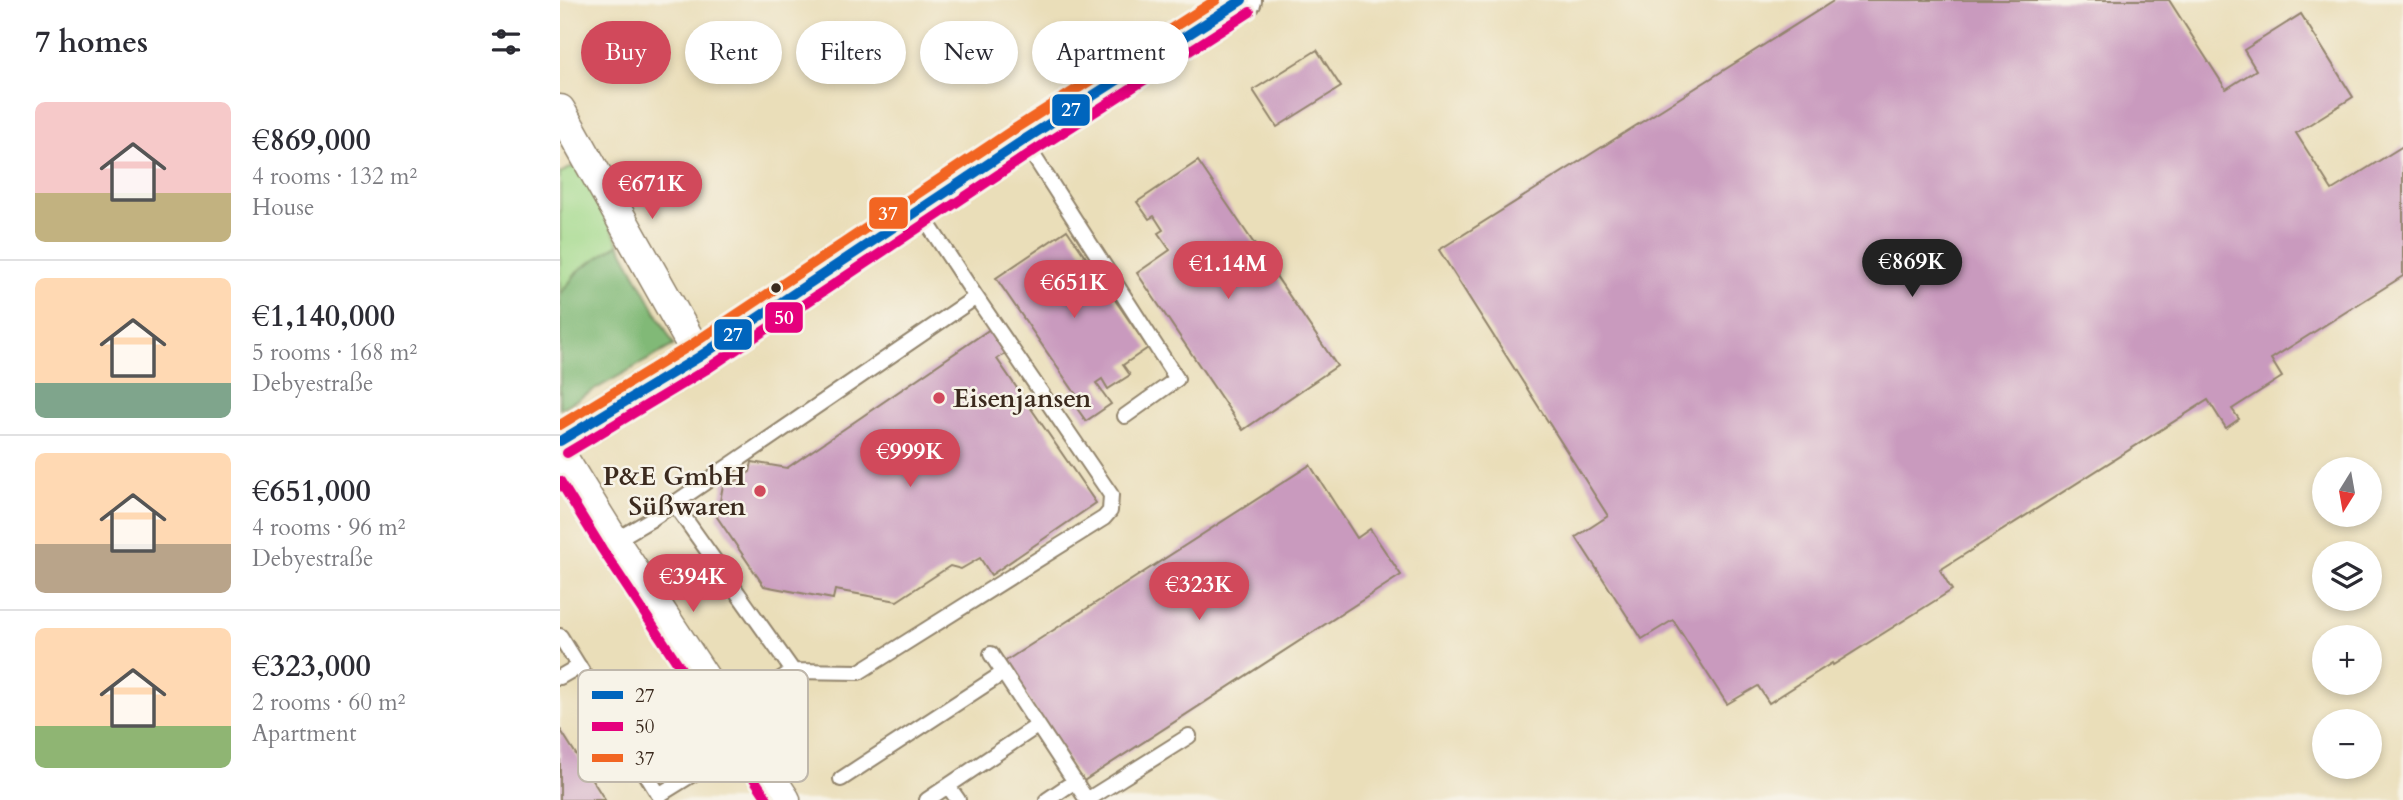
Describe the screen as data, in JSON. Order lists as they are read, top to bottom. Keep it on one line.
{"places":["Eisenjansen","P&E GmbH Süßwaren"],"lines":["transit line 27","transit line 37","transit line 50"],"legend":["27","50","37"],"north":"bottom","page":{"heading":"7 homes","chip":["Buy","Rent","Filters","New","Apartment"],"list":[{"name":"€869,000","note":"4 rooms · 132 m² · House"},{"name":"€1,140,000","note":"5 rooms · 168 m² · Debyestraße"},{"name":"€651,000","note":"4 rooms · 96 m² · Debyestraße"},{"name":"€323,000","note":"2 rooms · 60 m² · Apartment"}],"price":["€671K","€869K","€1.14M","€651K","€999K","€394K","€323K"],"map_buttons":["+","−"]}}
